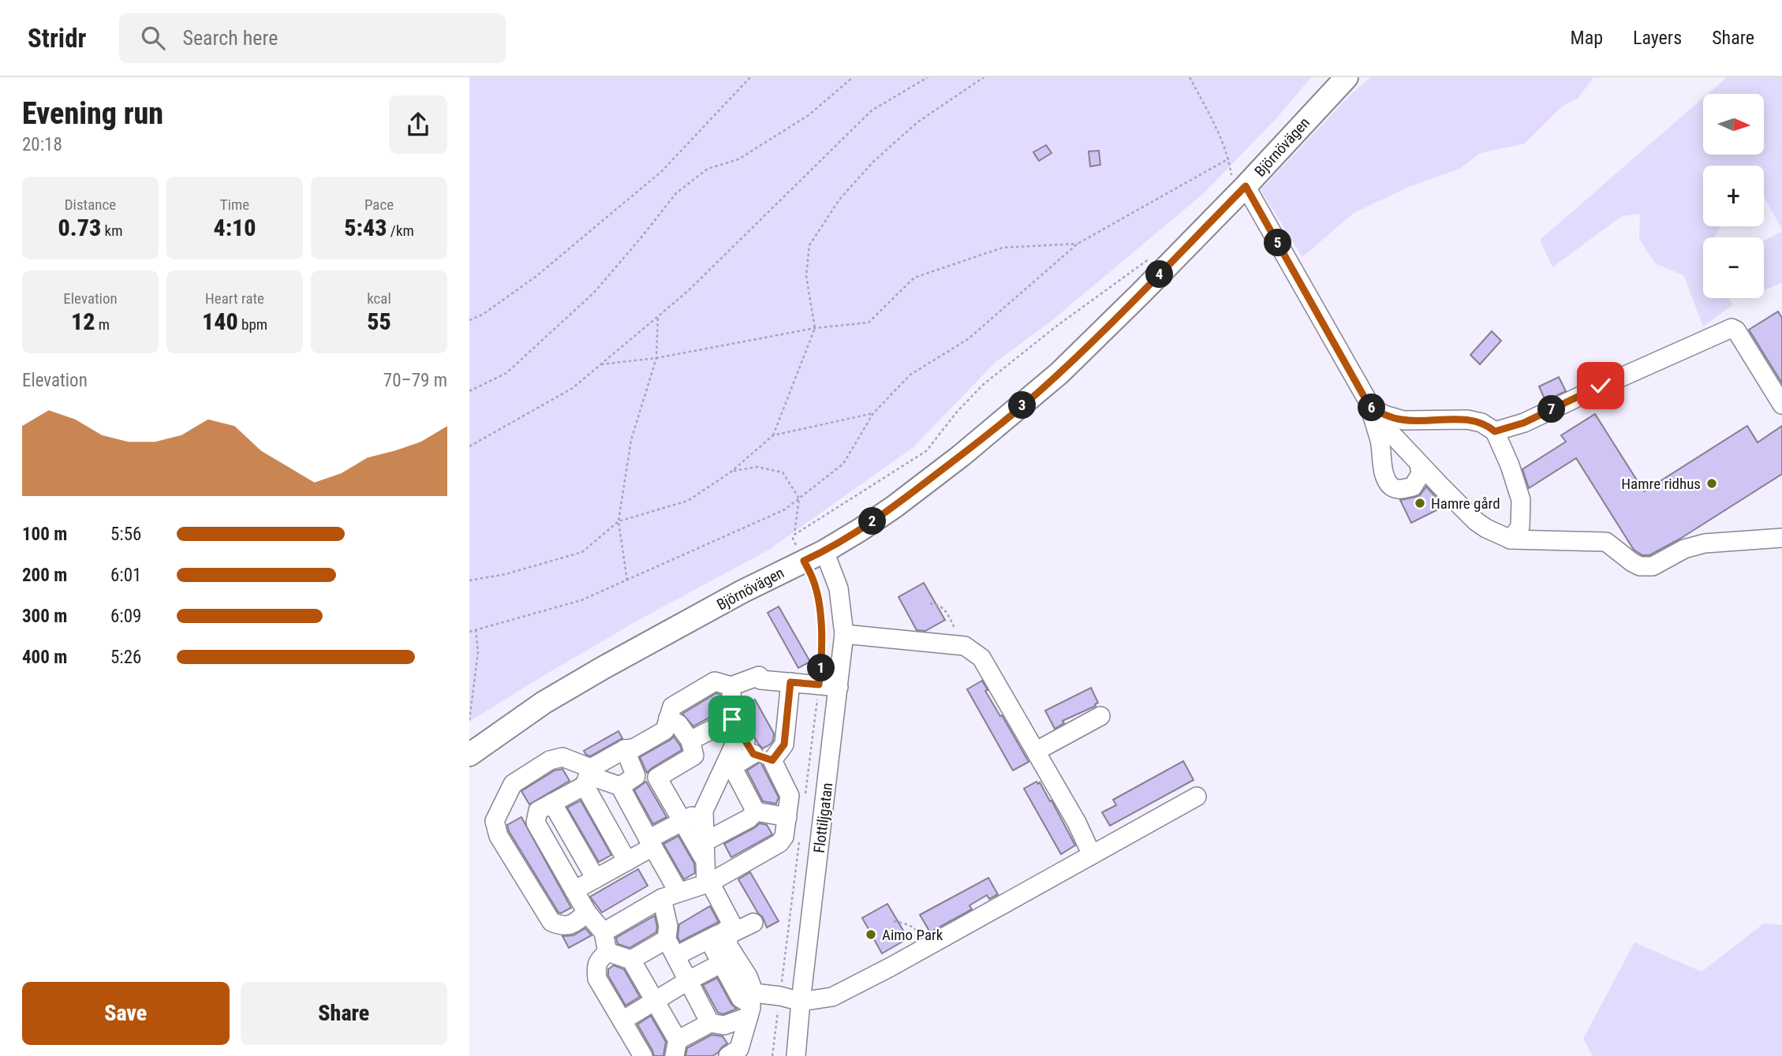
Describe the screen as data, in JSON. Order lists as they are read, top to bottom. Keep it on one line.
{"streets":{"main road":["Björnövägen"],"street":["Flottiljgatan"]},"crossings":[["Björnövägen","Flottiljgatan"]],"places":["Hamre ridhus","Hamre gård","Aimo Park"],"north":"right","page":{"header":"Stridr","search":"Search here","nav":["Map","Layers","Share"],"heading":["Evening run","20:18"],"map_buttons":["+","−"],"stats":[["Distance","0.73 km"],["Time","4:10"],["Pace","5:43 /km"],["Elevation","12 m"],["Heart rate","140 bpm"],["kcal","55"]],"pins":["5","4","3","6","7","2","1"],"chart":["Elevation","70–79 m"],"list":[{"name":"100 m","note":"5:56"},{"name":"200 m","note":"6:01"},{"name":"300 m","note":"6:09"},{"name":"400 m","note":"5:26"}],"buttons":["Save","Share"]}}
